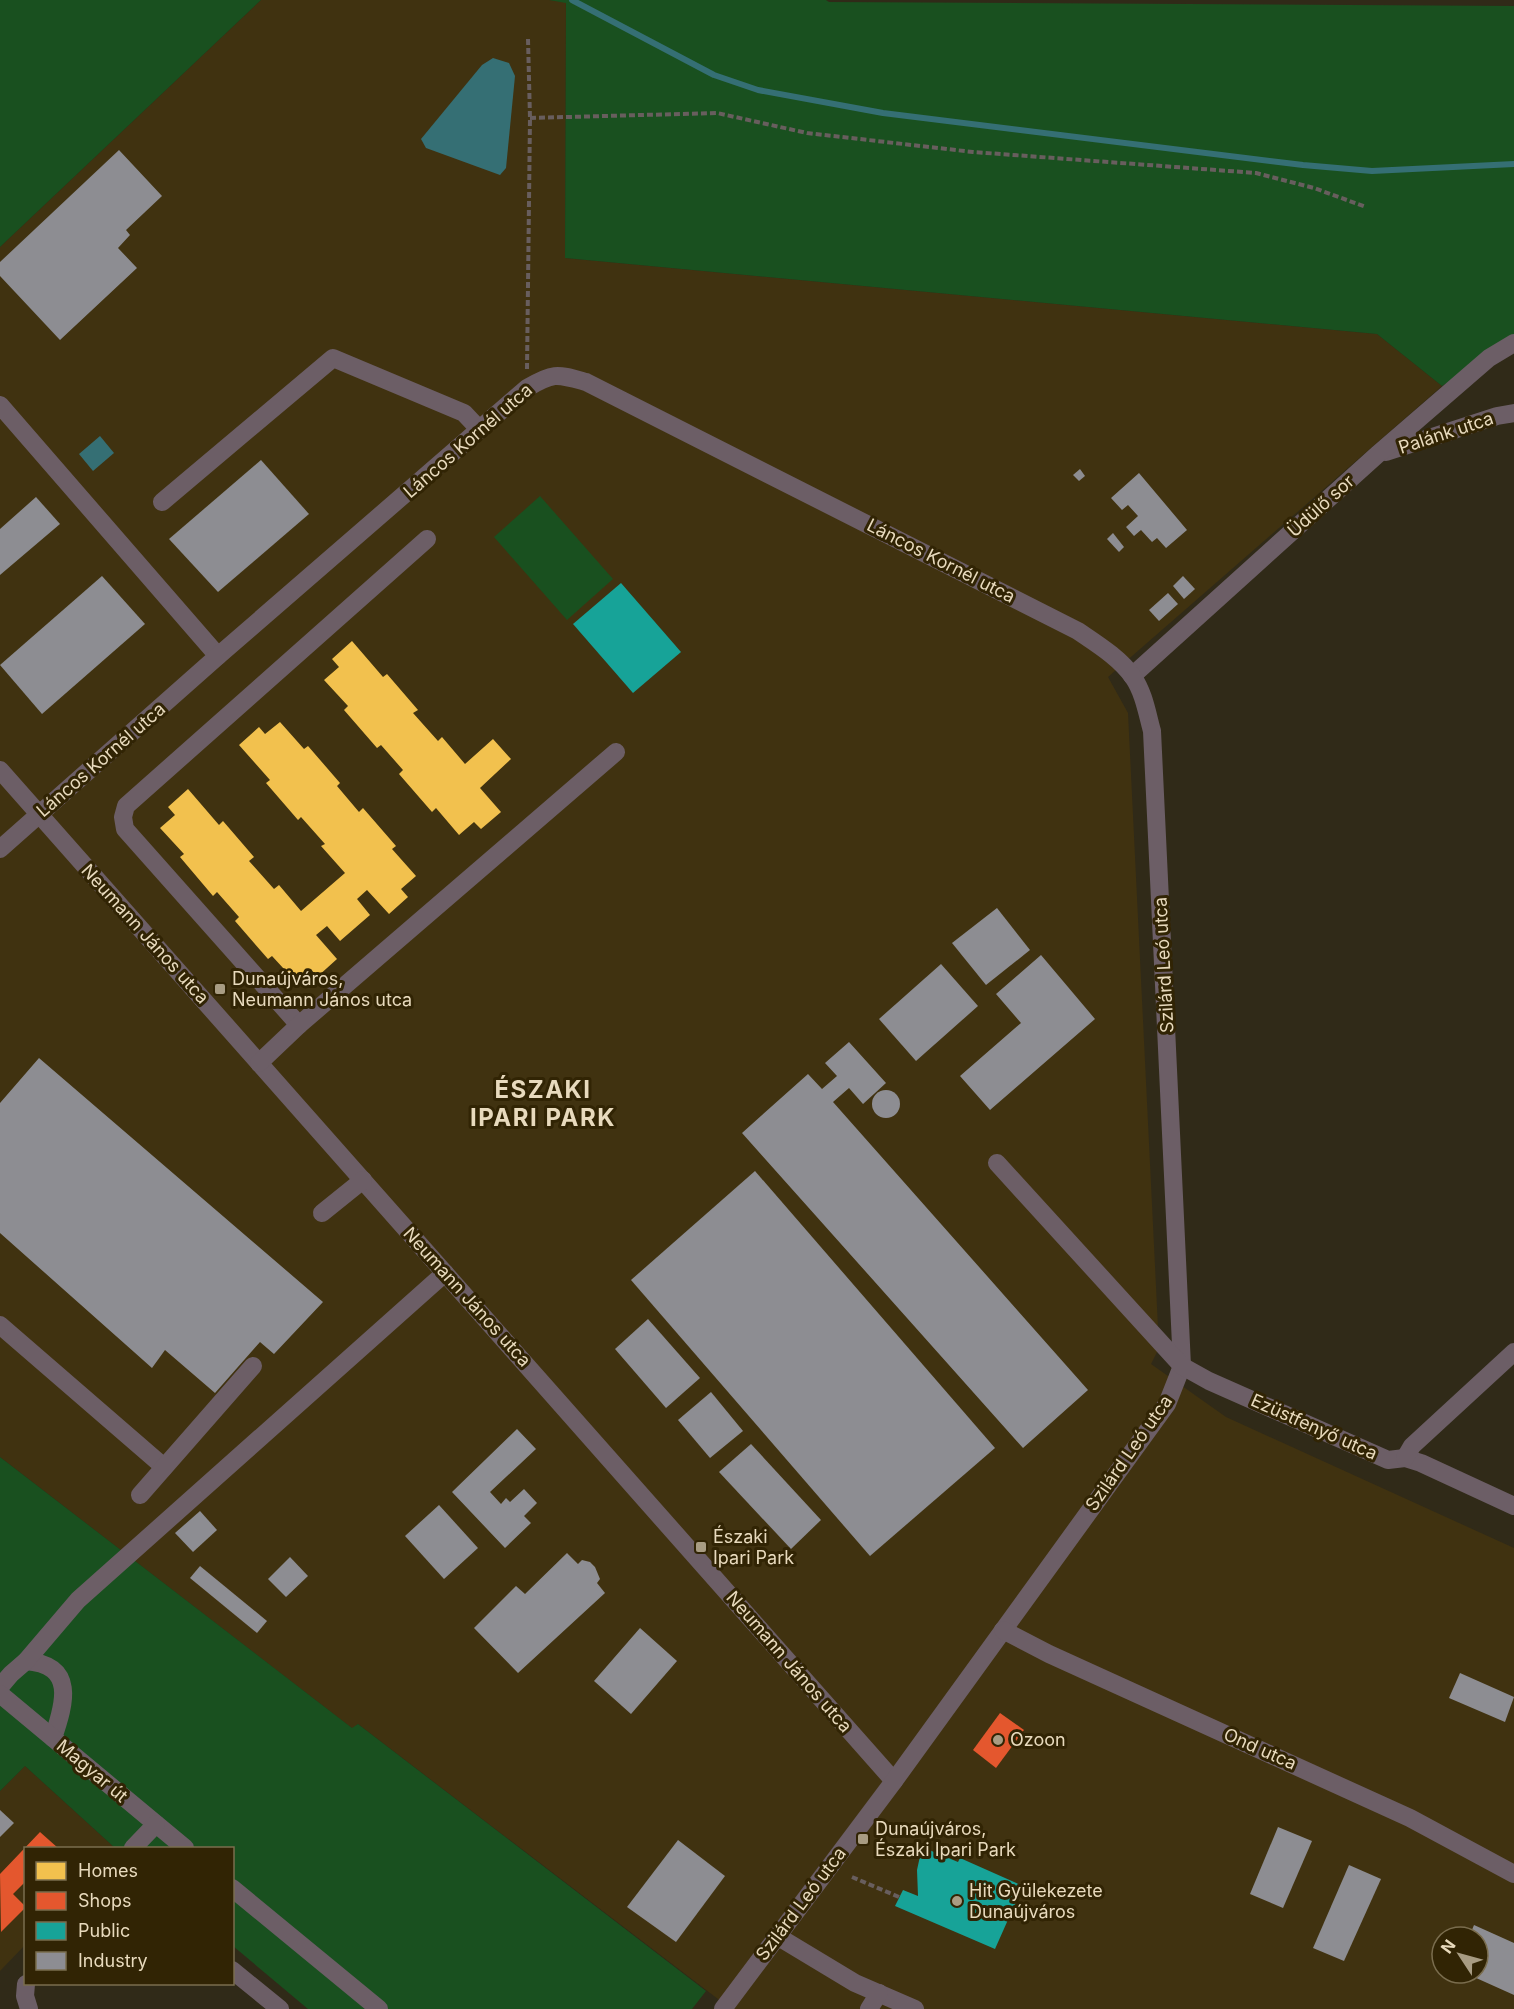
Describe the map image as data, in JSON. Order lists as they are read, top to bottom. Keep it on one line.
{"streets":{"street":["Palánk utca","Láncos Kornél utca","Üdülő sor","Neumann János utca","Szilárd Leó utca","Ezüstfenyő utca","Ond utca","Magyar út"]},"crossings":[["Palánk utca","Üdülő sor"],["Láncos Kornél utca","Üdülő sor"],["Láncos Kornél utca","Neumann János utca"],["Láncos Kornél utca","Szilárd Leó utca"],["Üdülő sor","Szilárd Leó utca"],["Neumann János utca","Szilárd Leó utca"],["Szilárd Leó utca","Ezüstfenyő utca"],["Szilárd Leó utca","Ond utca"]],"districts":["ÉSZAKI IPARI PARK"],"places":{"transit":["Dunaújváros, Neumann János utca","Északi Ipari Park","Dunaújváros, Északi Ipari Park"],"other":["Ozoon","Hit Gyülekezete Dunaújváros"]},"legend":["Homes","Shops","Public","Industry"],"north":"top left"}
